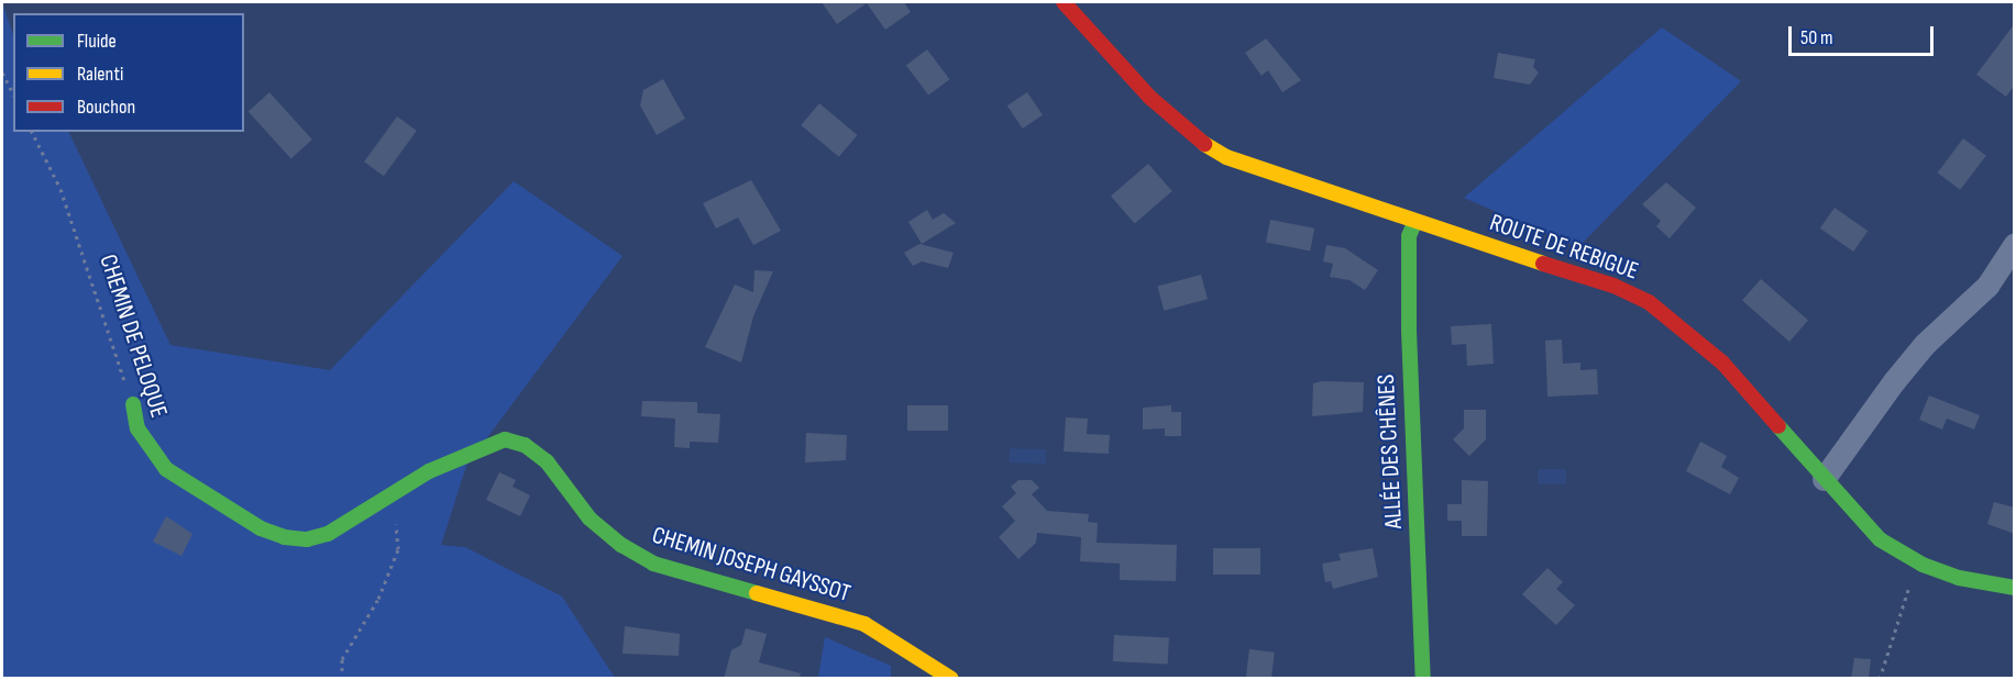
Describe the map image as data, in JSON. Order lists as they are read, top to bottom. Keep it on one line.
{"streets":{"street":["ROUTE DE REBIGUE","CHEMIN DE PELOQUE","ALLÉE DES CHÊNES","CHEMIN JOSEPH GAYSSOT"]},"crossings":[["ROUTE DE REBIGUE","ALLÉE DES CHÊNES"],["CHEMIN DE PELOQUE","CHEMIN JOSEPH GAYSSOT"]],"legend":["Fluide","Ralenti","Bouchon"],"scale_bar":"50 m"}
